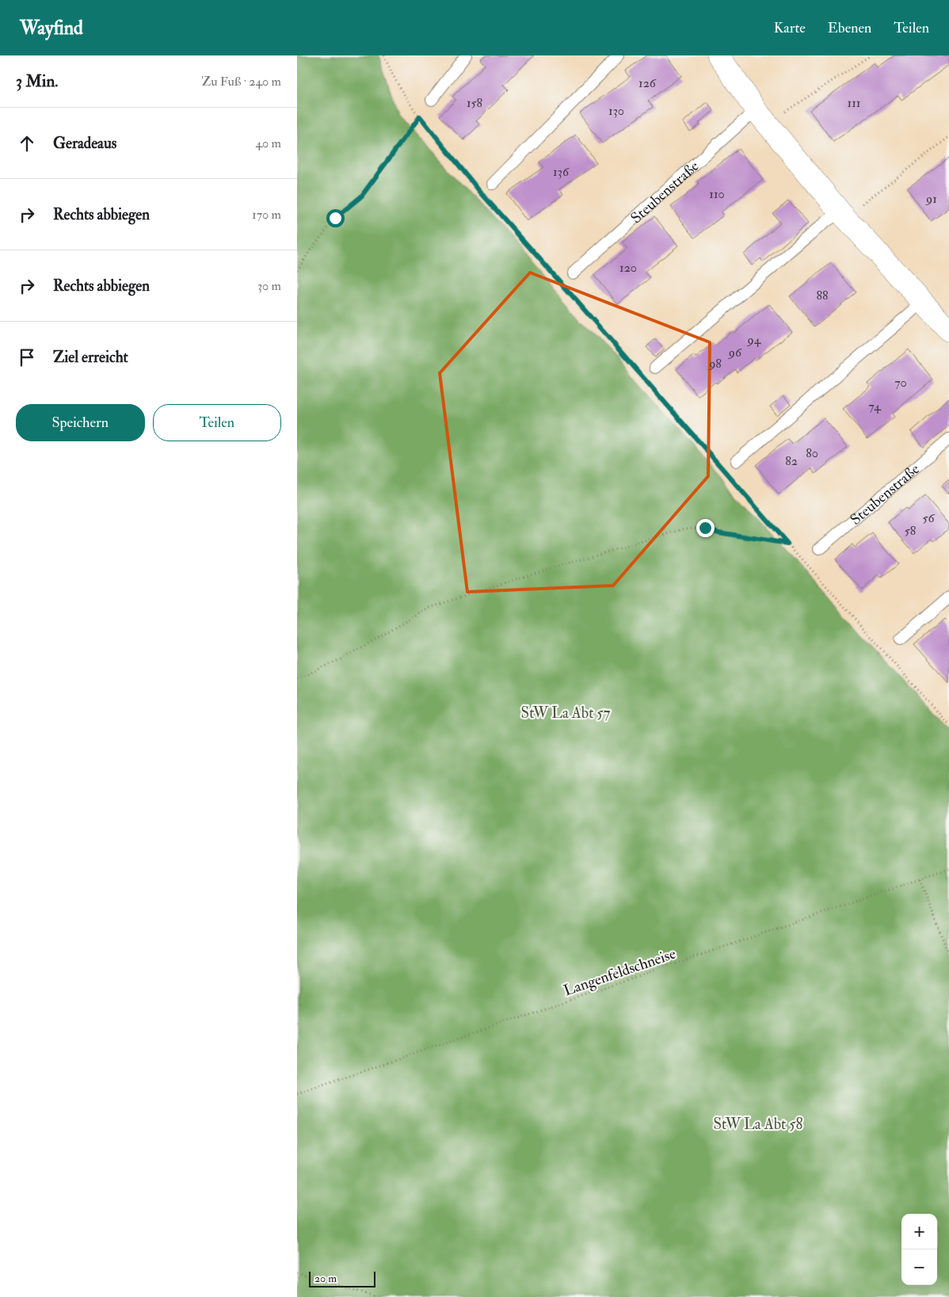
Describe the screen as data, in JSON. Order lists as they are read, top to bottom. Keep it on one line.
{"streets":{"lane":["Steubenstraße"],"path":["Langenfeldschneise"]},"parks":["StW La Abt 57","StW La Abt 58"],"house_numbers":["126","158","111","130","136","110","91","120","88","94","96","98","70","74","80","82","56","58"],"scale_bar":"20 m","page":{"header":"Wayfind","nav":["Karte","Ebenen","Teilen"],"heading":["3 Min.","Zu Fuß · 240 m"],"list":[["Geradeaus","40 m"],["Rechts abbiegen","170 m"],["Rechts abbiegen","30 m"],"Ziel erreicht"],"buttons":["Speichern","Teilen"],"map_buttons":["+","−"],"scale":"20 m"}}
